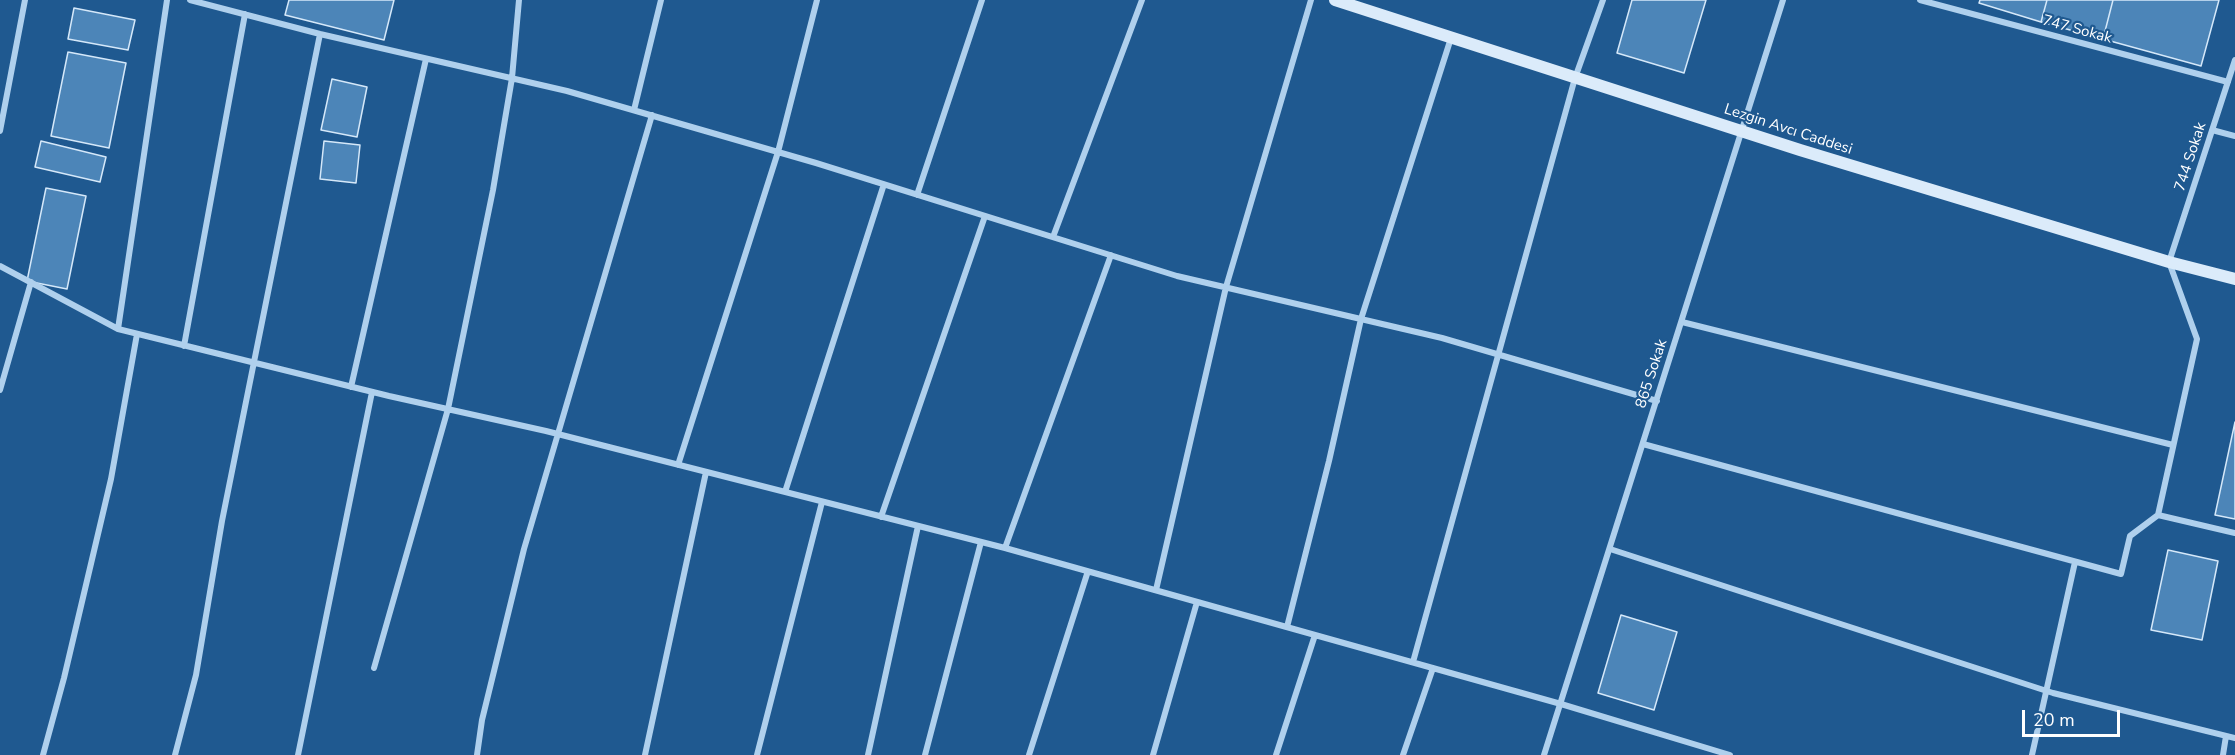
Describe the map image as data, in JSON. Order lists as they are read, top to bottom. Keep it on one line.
{"streets":{"street":["747 Sokak","Lezgin Avcı Caddesi","744 Sokak","865 Sokak"]},"crossings":[["747 Sokak","744 Sokak"],["Lezgin Avcı Caddesi","744 Sokak"],["Lezgin Avcı Caddesi","865 Sokak"]],"scale_bar":"20 m"}
